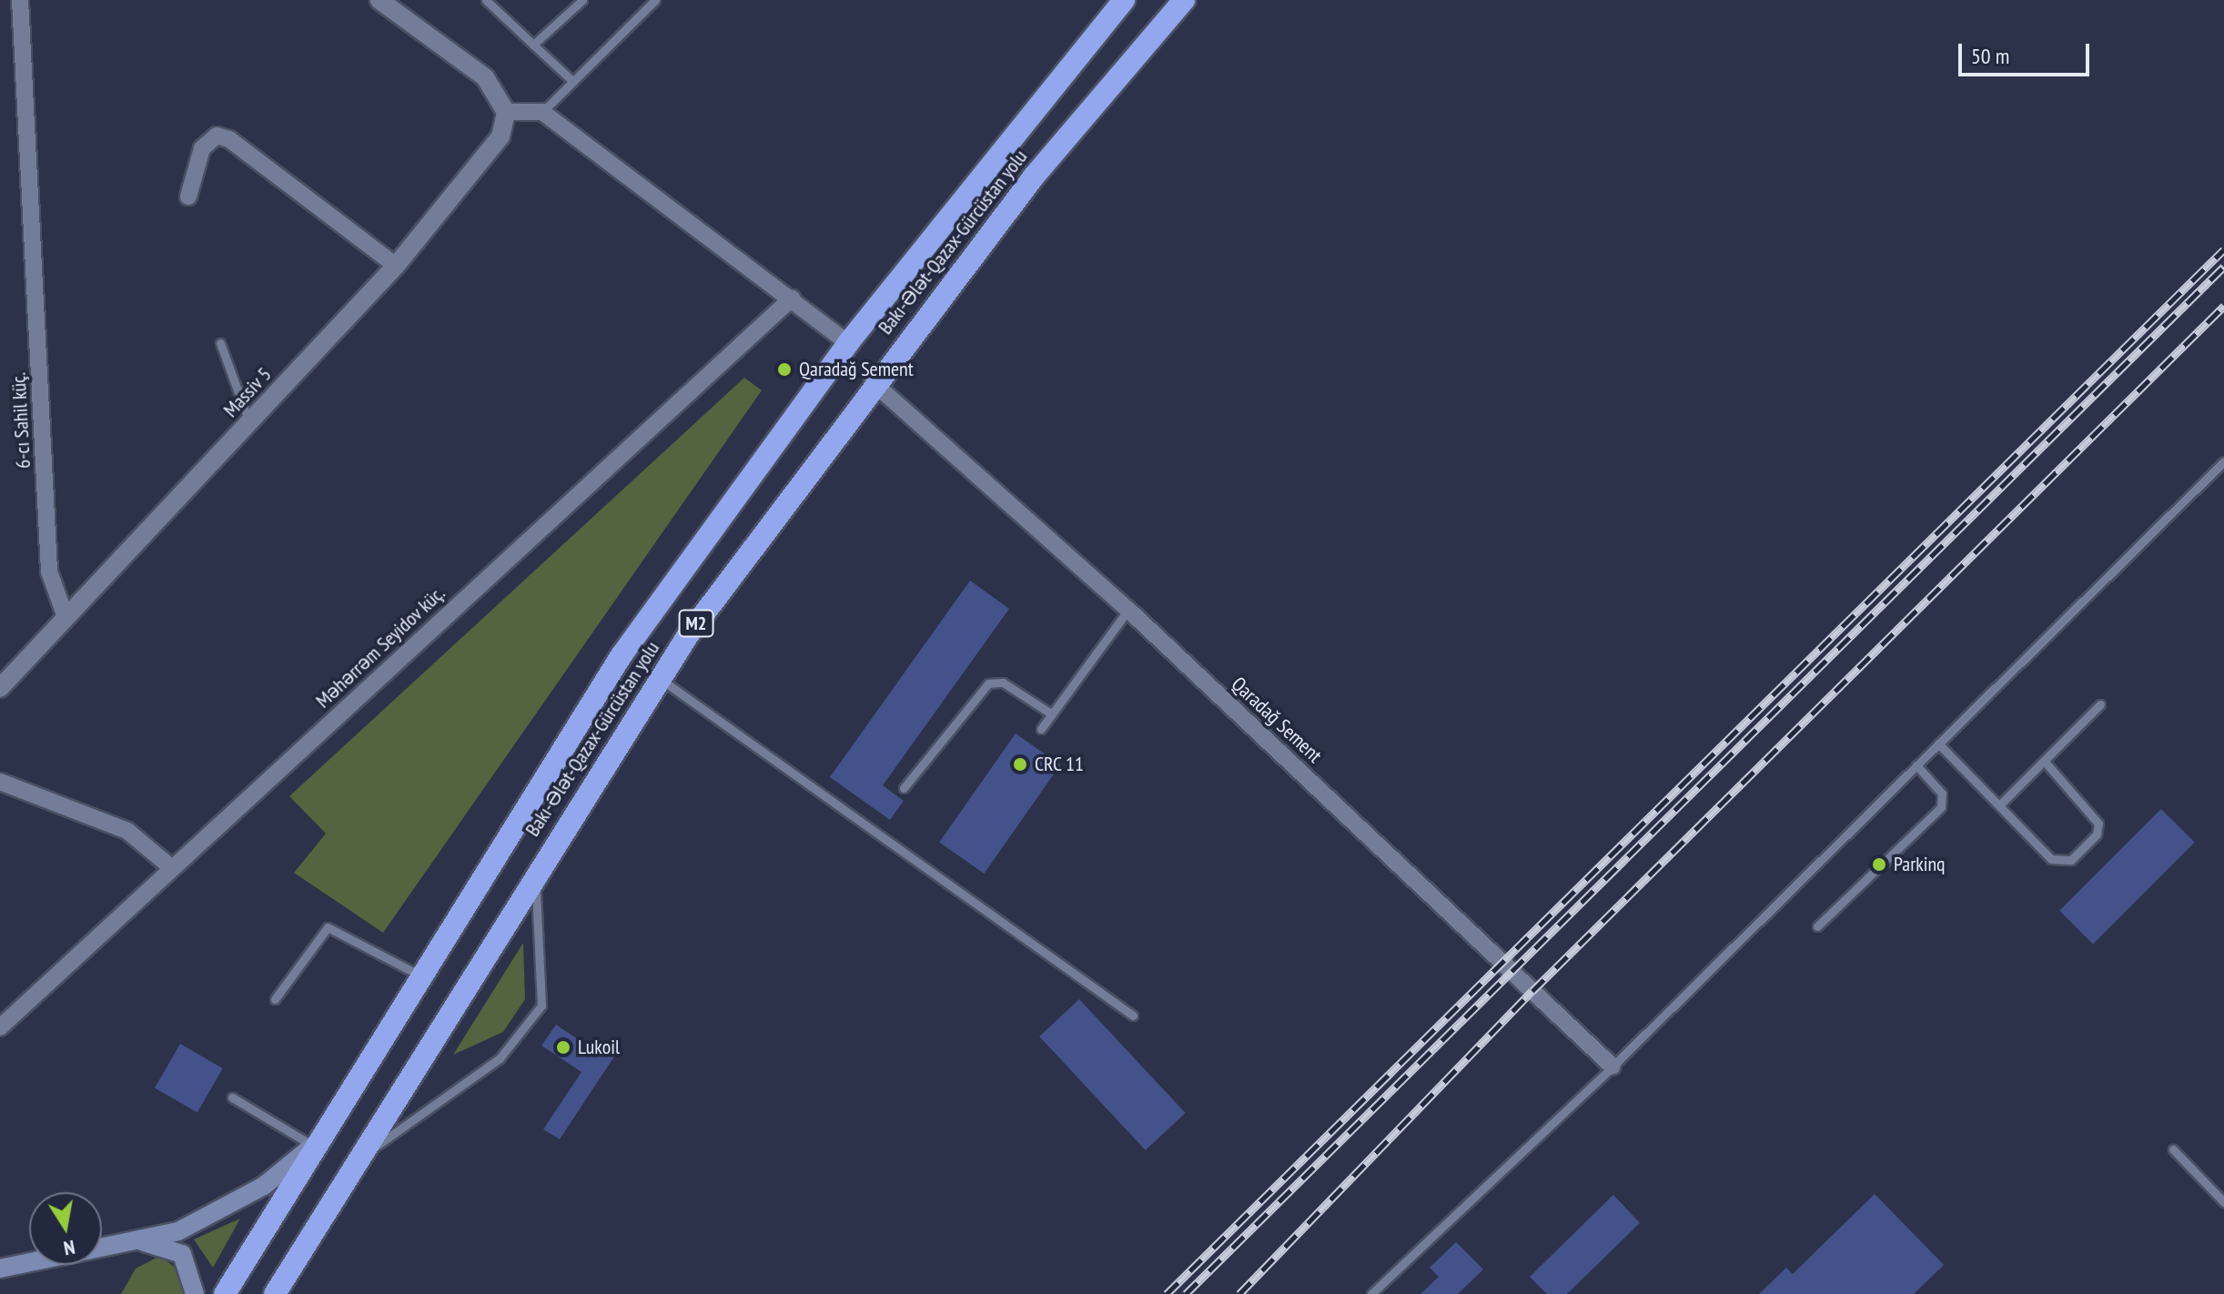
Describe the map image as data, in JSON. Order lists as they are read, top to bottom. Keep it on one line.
{"streets":{"highway":["Bakı-Ələt-Qazax-Gürcüstan yolu","M2"],"street":["Massiv 5","6-cı Sahil küç.","Məhərrəm Seyidov küç.","Qaradağ Sement"]},"crossings":[["Bakı-Ələt-Qazax-Gürcüstan yolu","Qaradağ Sement"],["Massiv 5","6-cı Sahil küç."]],"places":["Qaradağ Sement","CRC 11","Parkinq","Lukoil"],"scale_bar":"50 m","north":"bottom"}
